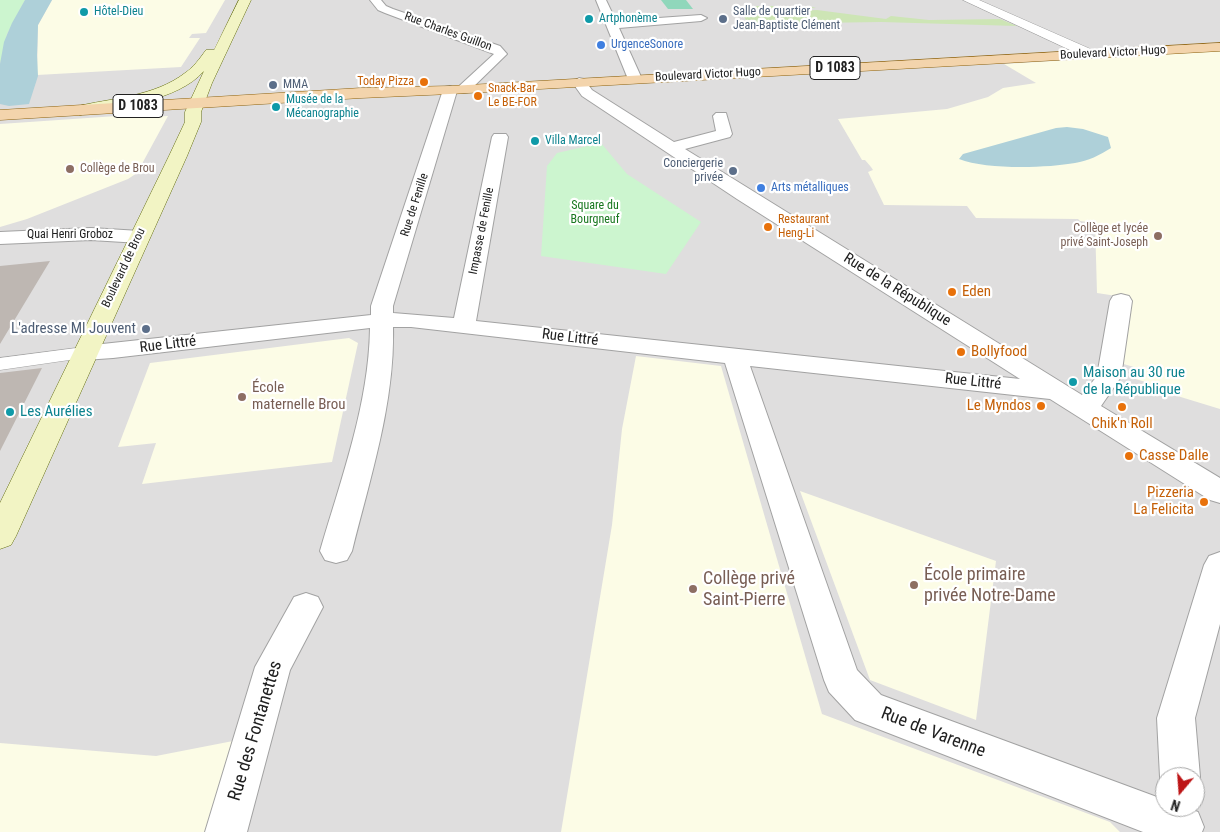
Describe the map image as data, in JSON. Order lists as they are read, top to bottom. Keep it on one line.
{"streets":{"main road":["Boulevard Victor Hugo","D 1083","Boulevard de Brou"],"street":["Rue Charles Guillon","Rue de Fenille","Impasse de Fenille","Quai Henri Groboz","Rue de la République","Rue Littré","Rue des Fontanettes","Rue de Varenne"]},"crossings":[["Rue Charles Guillon","Boulevard Victor Hugo"],["Rue Charles Guillon","Rue de Fenille"],["Boulevard Victor Hugo","D 1083"],["Boulevard Victor Hugo","Rue de Fenille"],["Boulevard Victor Hugo","Boulevard de Brou"],["Boulevard Victor Hugo","Rue de la République"],["D 1083","Boulevard de Brou"],["Rue de Fenille","Rue Littré"],["Impasse de Fenille","Rue Littré"],["Quai Henri Groboz","Boulevard de Brou"],["Boulevard de Brou","Rue Littré"],["Rue de la République","Rue Littré"],["Rue Littré","Rue de Varenne"]],"parks":["Square du Bourgneuf"],"places":["Hôtel-Dieu","Artphonème","Salle de quartier Jean-Baptiste Clément","UrgenceSonore","Today Pizza","MMA","Snack-Bar Le BE-FOR","Musée de la Mécanographie","Villa Marcel","Collège de Brou","Conciergerie privée","Arts métalliques","Restaurant Heng-Li","Collège et lycée privé Saint-Joseph","Eden","L'adresse Ml Jouvent","Bollyfood","Maison au 30 rue de la République","École maternelle Brou","Le Myndos","Chik'n Roll","Les Aurélies","Casse Dalle","Pizzeria La Felicita","École primaire privée Notre-Dame","Collège privé Saint-Pierre"],"north":"bottom"}
